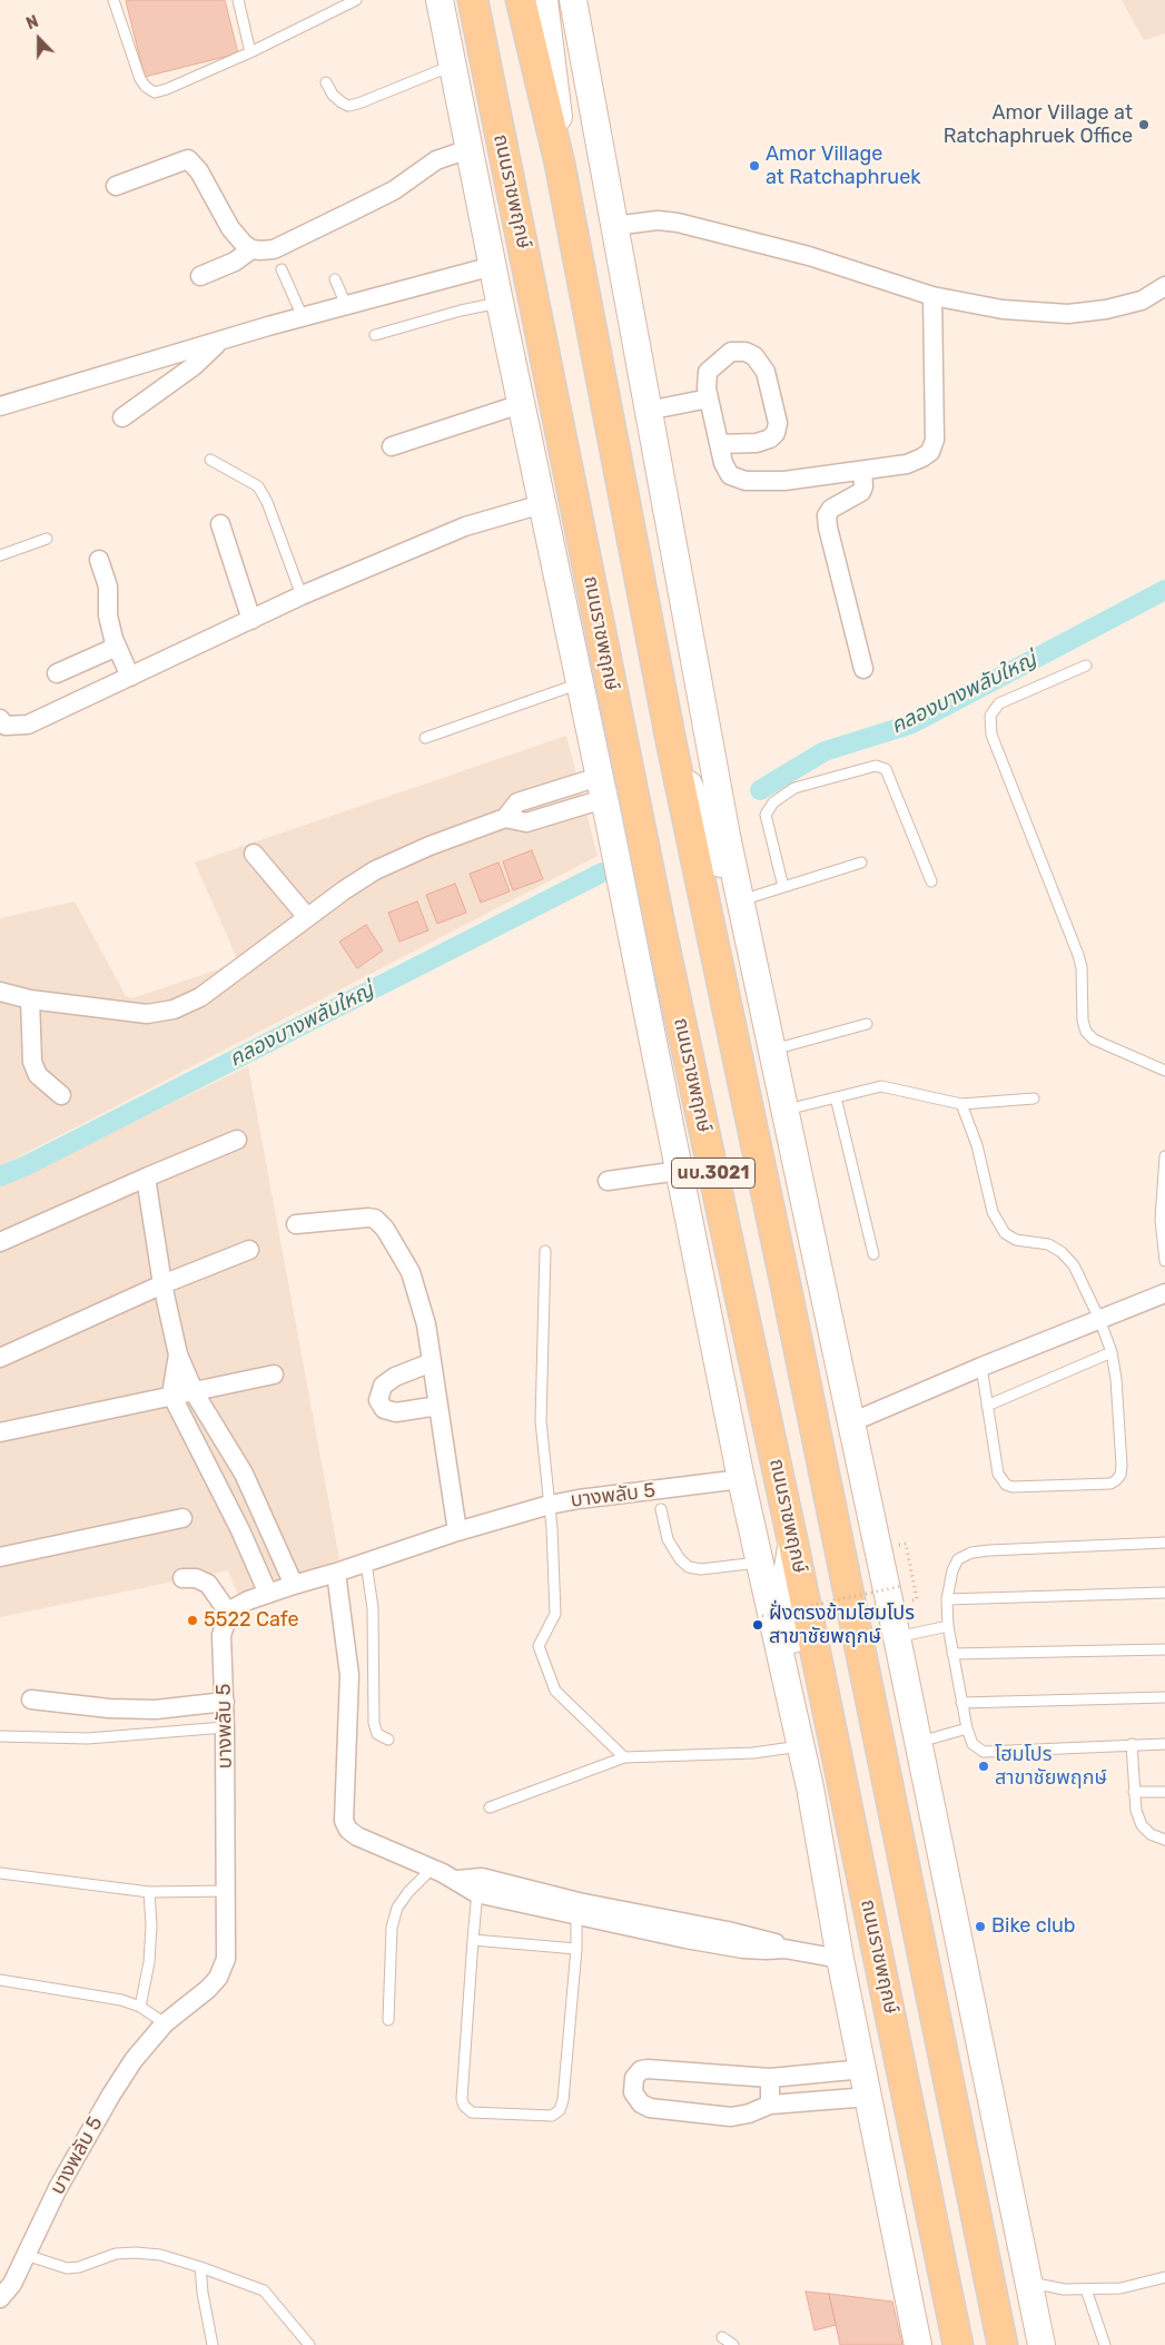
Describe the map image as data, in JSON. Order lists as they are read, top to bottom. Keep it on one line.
{"streets":{"main road":["ถนนราชพฤกษ์","นบ.3021"],"street":["บางพลับ 5"]},"crossings":[["ถนนราชพฤกษ์","บางพลับ 5"]],"water":["คลองบางพลับใหญ่"],"places":["Amor Village at Ratchaphruek Office","Amor Village at Ratchaphruek","5522 Cafe","ฝั่งตรงข้ามโฮมโปร สาขาชัยพฤกษ์","โฮมโปร สาขาชัยพฤกษ์","Bike club"],"north":"top"}
